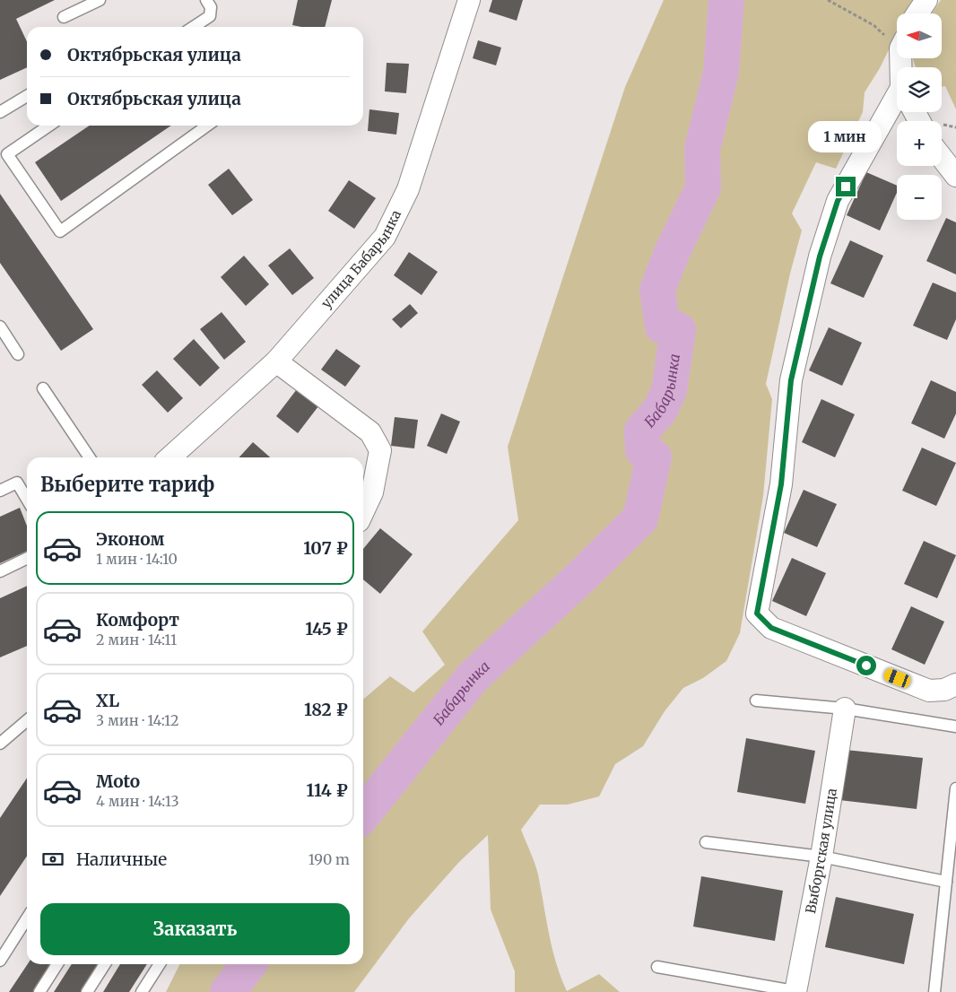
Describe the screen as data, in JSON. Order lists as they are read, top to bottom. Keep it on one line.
{"streets":{"street":["улица Бабарынка","Выборгская улица"]},"water":["Бабарынка"],"north":"left","page":{"map_buttons":["+","−"],"banner":["Октябрьская улица","Октябрьская улица"],"bubble":"1 мин","heading":"Выберите тариф","list":[{"name":"Эконом","note":"1 мин · 14:10","value":"107 ₽"},{"name":"Комфорт","note":"2 мин · 14:11","value":"145 ₽"},{"name":"XL","note":"3 мин · 14:12","value":"182 ₽"},{"name":"Moto","note":"4 мин · 14:13","value":"114 ₽"}],"pay":["Наличные","190 m"],"buttons":"Заказать"}}
